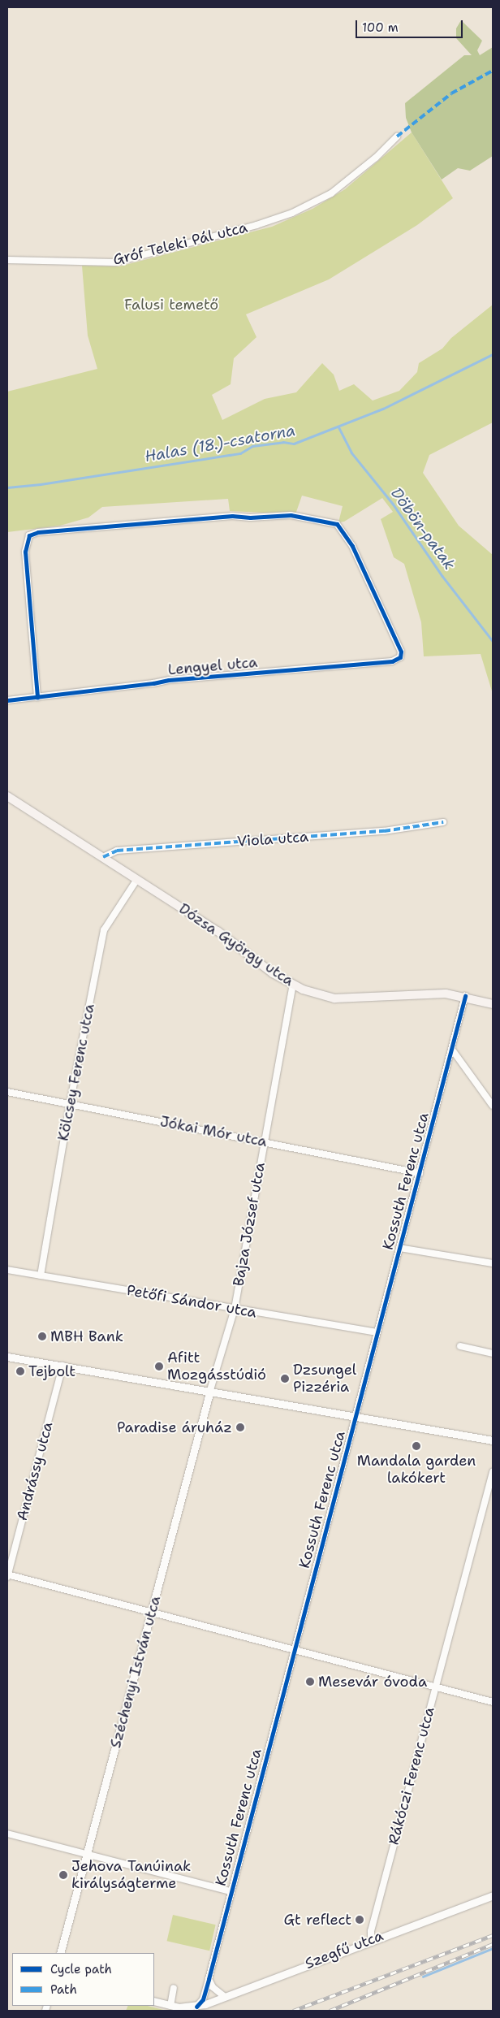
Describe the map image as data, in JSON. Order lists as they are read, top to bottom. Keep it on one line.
{"streets":{"main road":["Dózsa György utca"],"street":["Gróf Teleki Pál utca","Lengyel utca","Viola utca","Kölcsey Ferenc utca","Jókai Mór utca","Kossuth Ferenc utca","Bajza József utca","Petőfi Sándor utca","Andrássy utca","Széchenyi István utca","Rákóczi Ferenc utca","Szegfű utca"]},"crossings":[["Viola utca","Dózsa György utca"],["Dózsa György utca","Kölcsey Ferenc utca"],["Dózsa György utca","Kossuth Ferenc utca"],["Dózsa György utca","Bajza József utca"],["Kölcsey Ferenc utca","Jókai Mór utca"],["Kölcsey Ferenc utca","Petőfi Sándor utca"],["Jókai Mór utca","Kossuth Ferenc utca"],["Jókai Mór utca","Bajza József utca"],["Kossuth Ferenc utca","Petőfi Sándor utca"],["Kossuth Ferenc utca","Szegfű utca"],["Bajza József utca","Petőfi Sándor utca"],["Bajza József utca","Széchenyi István utca"],["Rákóczi Ferenc utca","Szegfű utca"]],"water":["Halas (18.)-csatorna","Döbön-patak"],"parks":["Falusi temető"],"places":["MBH Bank","Afitt Mozgásstúdió","Tejbolt","Dzsungel Pizzéria","Paradise áruház","Mandala garden lakókert","Mesevár óvoda","Jehova Tanúinak királyságterme","Gt reflect"],"legend":["Cycle path","Path"],"scale_bar":"100 m"}
